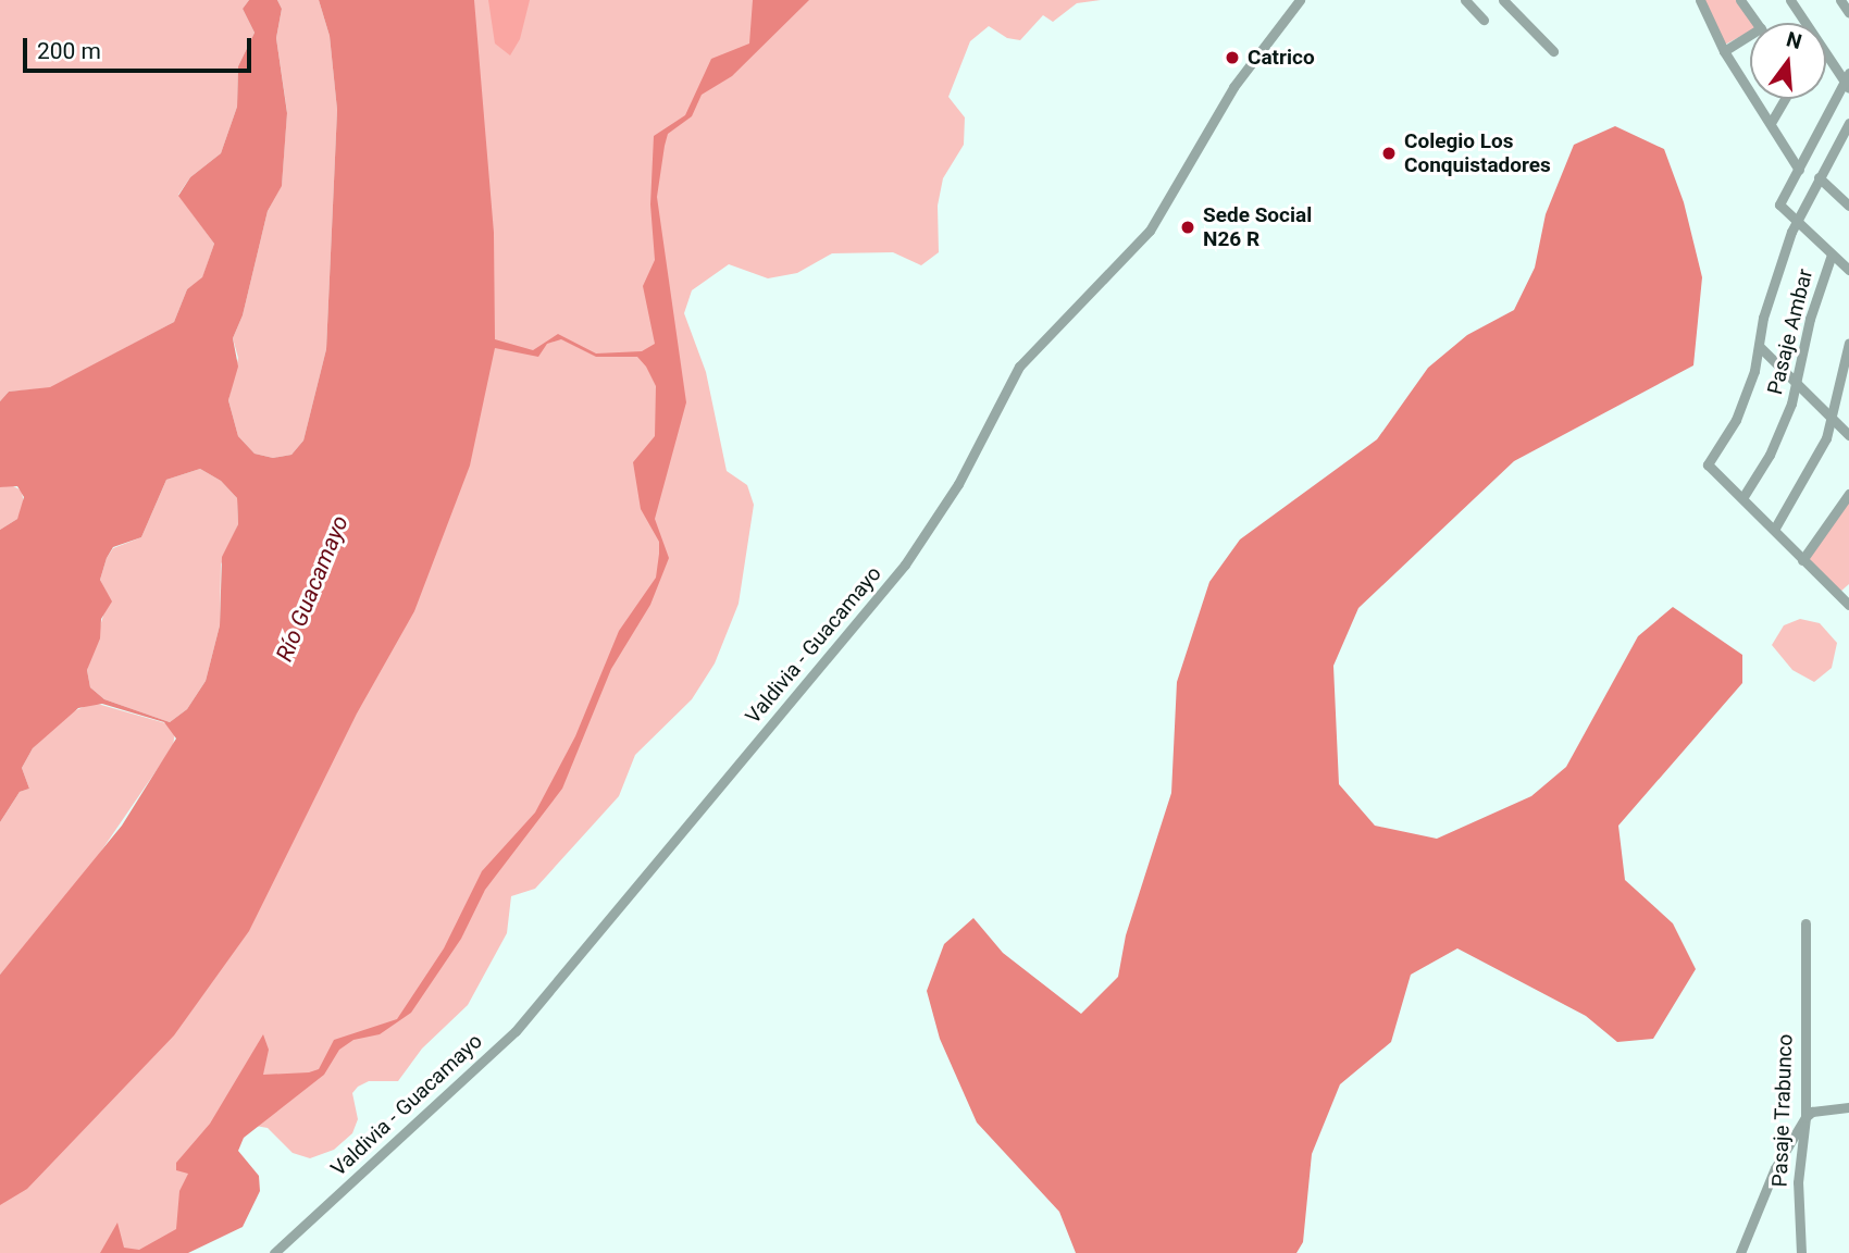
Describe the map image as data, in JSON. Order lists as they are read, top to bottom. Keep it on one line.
{"streets":{"street":["Pasaje Ambar","Valdivia - Guacamayo","Pasaje Trabunco"]},"water":["Río Guacamayo"],"places":["Catrico","Colegio Los Conquistadores","Sede Social N26 R"],"scale_bar":"200 m","north":"top"}
